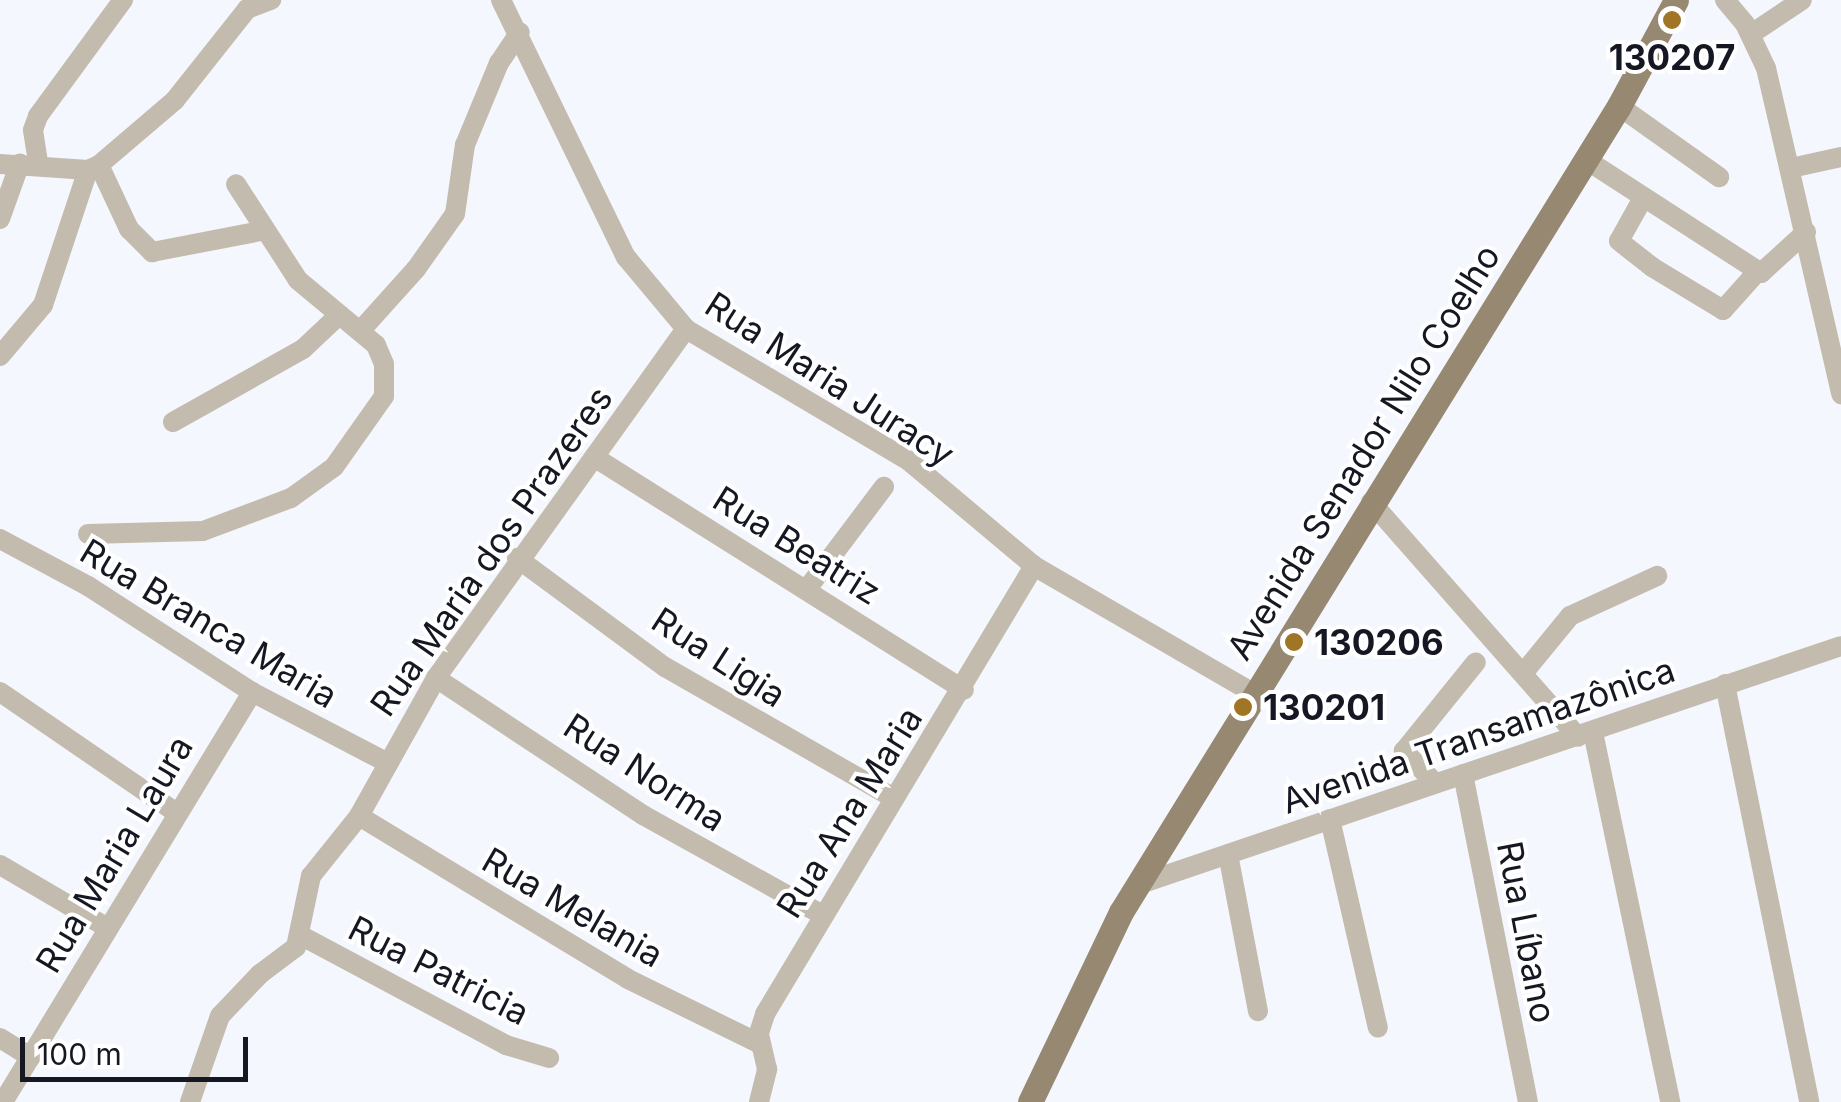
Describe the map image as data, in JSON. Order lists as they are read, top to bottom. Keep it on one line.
{"streets":{"main road":["Avenida Senador Nilo Coelho"],"street":["Rua Maria Juracy","Rua Beatriz","Rua Maria dos Prazeres","Rua Branca Maria","Rua Ligia","Avenida Transamazônica","Rua Norma","Rua Ana Maria","Rua Maria Laura","Rua Melania","Rua Líbano","Rua Patricia"]},"crossings":[["Rua Maria Juracy","Avenida Senador Nilo Coelho"],["Rua Maria Juracy","Rua Maria dos Prazeres"],["Rua Maria Juracy","Rua Ana Maria"],["Avenida Senador Nilo Coelho","Avenida Transamazônica"],["Rua Beatriz","Rua Maria dos Prazeres"],["Rua Beatriz","Rua Ana Maria"],["Rua Maria dos Prazeres","Rua Branca Maria"],["Rua Maria dos Prazeres","Rua Ligia"],["Rua Maria dos Prazeres","Rua Norma"],["Rua Maria dos Prazeres","Rua Melania"],["Rua Maria dos Prazeres","Rua Patricia"],["Rua Branca Maria","Rua Maria Laura"],["Rua Ligia","Rua Ana Maria"],["Avenida Transamazônica","Rua Líbano"],["Rua Norma","Rua Ana Maria"],["Rua Ana Maria","Rua Melania"]],"places":["130207","130206","130201"],"scale_bar":"100 m"}
